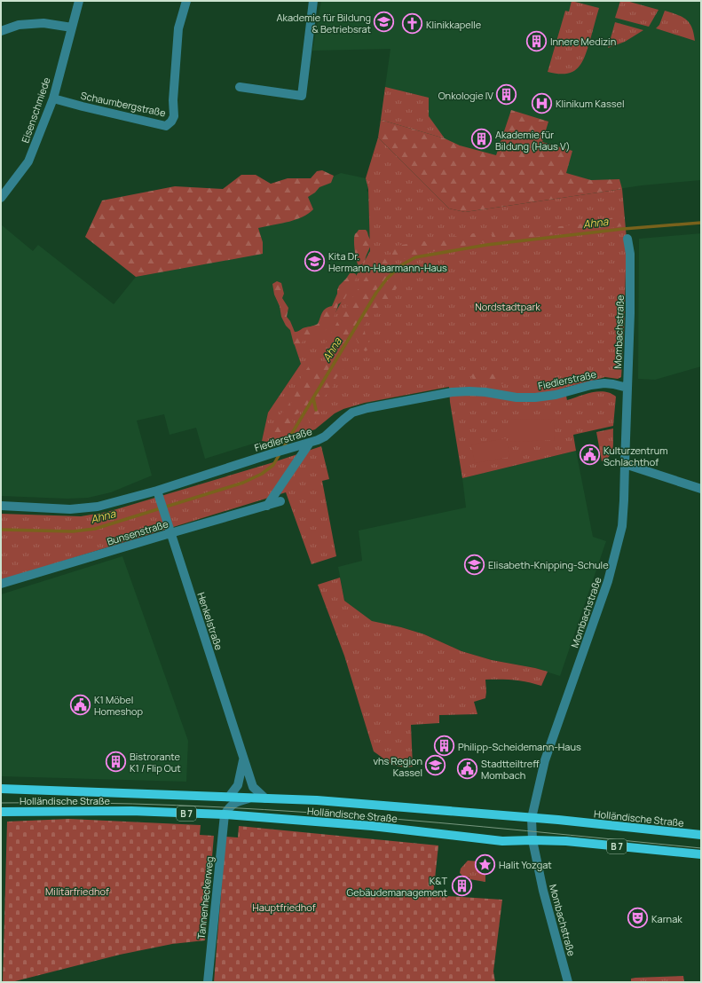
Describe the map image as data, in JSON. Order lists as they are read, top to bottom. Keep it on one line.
{"streets":{"main road":["Holländische Straße","B 7"],"street":["Schaumbergstraße","Eisenschmiede","Mombachstraße","Fiedlerstraße","Bunsenstraße","Henkelstraße","Tannenheckerweg"]},"crossings":[["Schaumbergstraße","Eisenschmiede"],["Mombachstraße","Fiedlerstraße"],["Mombachstraße","Holländische Straße"],["Fiedlerstraße","Henkelstraße"],["Bunsenstraße","Henkelstraße"],["Henkelstraße","Holländische Straße"],["Holländische Straße","Tannenheckerweg"]],"water":["Ahna"],"parks":["Nordstadtpark","Militärfriedhof","Hauptfriedhof"],"places":{"school or university":["Akademie für Bildung & Betriebsrat","Kita Dr. Hermann-Haarmann-Haus","Elisabeth-Knipping-Schule","vhs Region Kassel"],"church":["Klinikkapelle"],"building":["Innere Medizin","Onkologie IV","Akademie für Bildung (Haus V)","Philipp-Scheidemann-Haus","Bistrorante K1 / Flip Out","K&T Gebäudemanagement"],"hospital":["Klinikum Kassel"],"public building":["Kulturzentrum Schlachthof","K1 Möbel Homeshop","Stadtteiltreff Mombach"],"place":["Halit Yozgat"],"theatre":["Karnak"]}}
